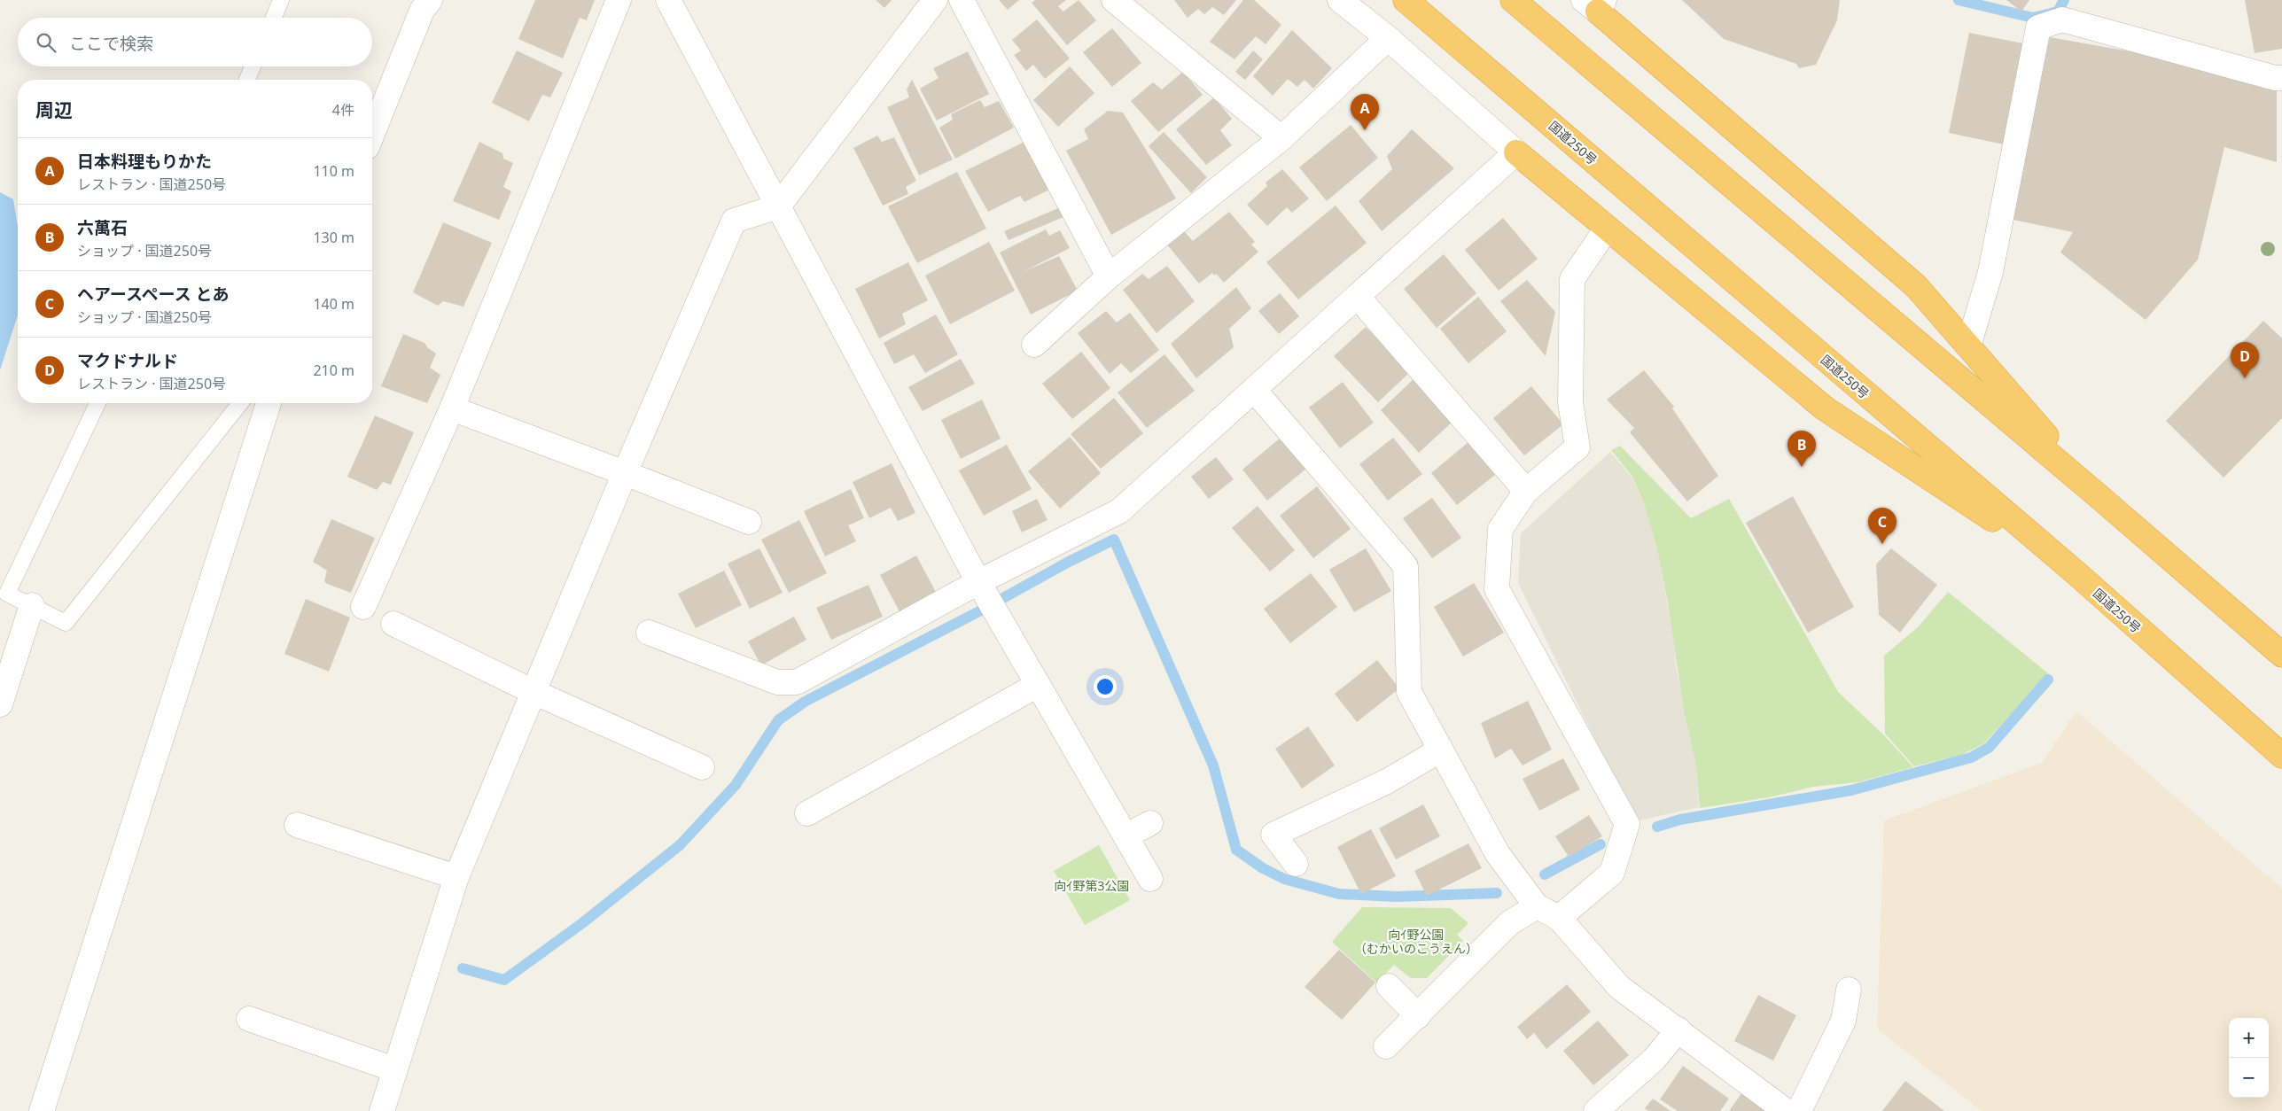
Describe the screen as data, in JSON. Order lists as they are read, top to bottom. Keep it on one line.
{"streets":{"highway":["国道250号"]},"parks":["向ｲ野第3公園","向ｲ野公園 （むかいのこうえん）"],"page":{"search":"ここで検索","heading":["周辺","4件"],"pins":["A","D","B","C"],"list":[{"mark":"A","name":"日本料理もりかた","note":"レストラン · 国道250号","value":"110 m"},{"mark":"B","name":"六萬石","note":"ショップ · 国道250号","value":"130 m"},{"mark":"C","name":"ヘアースペース とあ","note":"ショップ · 国道250号","value":"140 m"},{"mark":"D","name":"マクドナルド","note":"レストラン · 国道250号","value":"210 m"}],"map_buttons":["+","−"]}}
